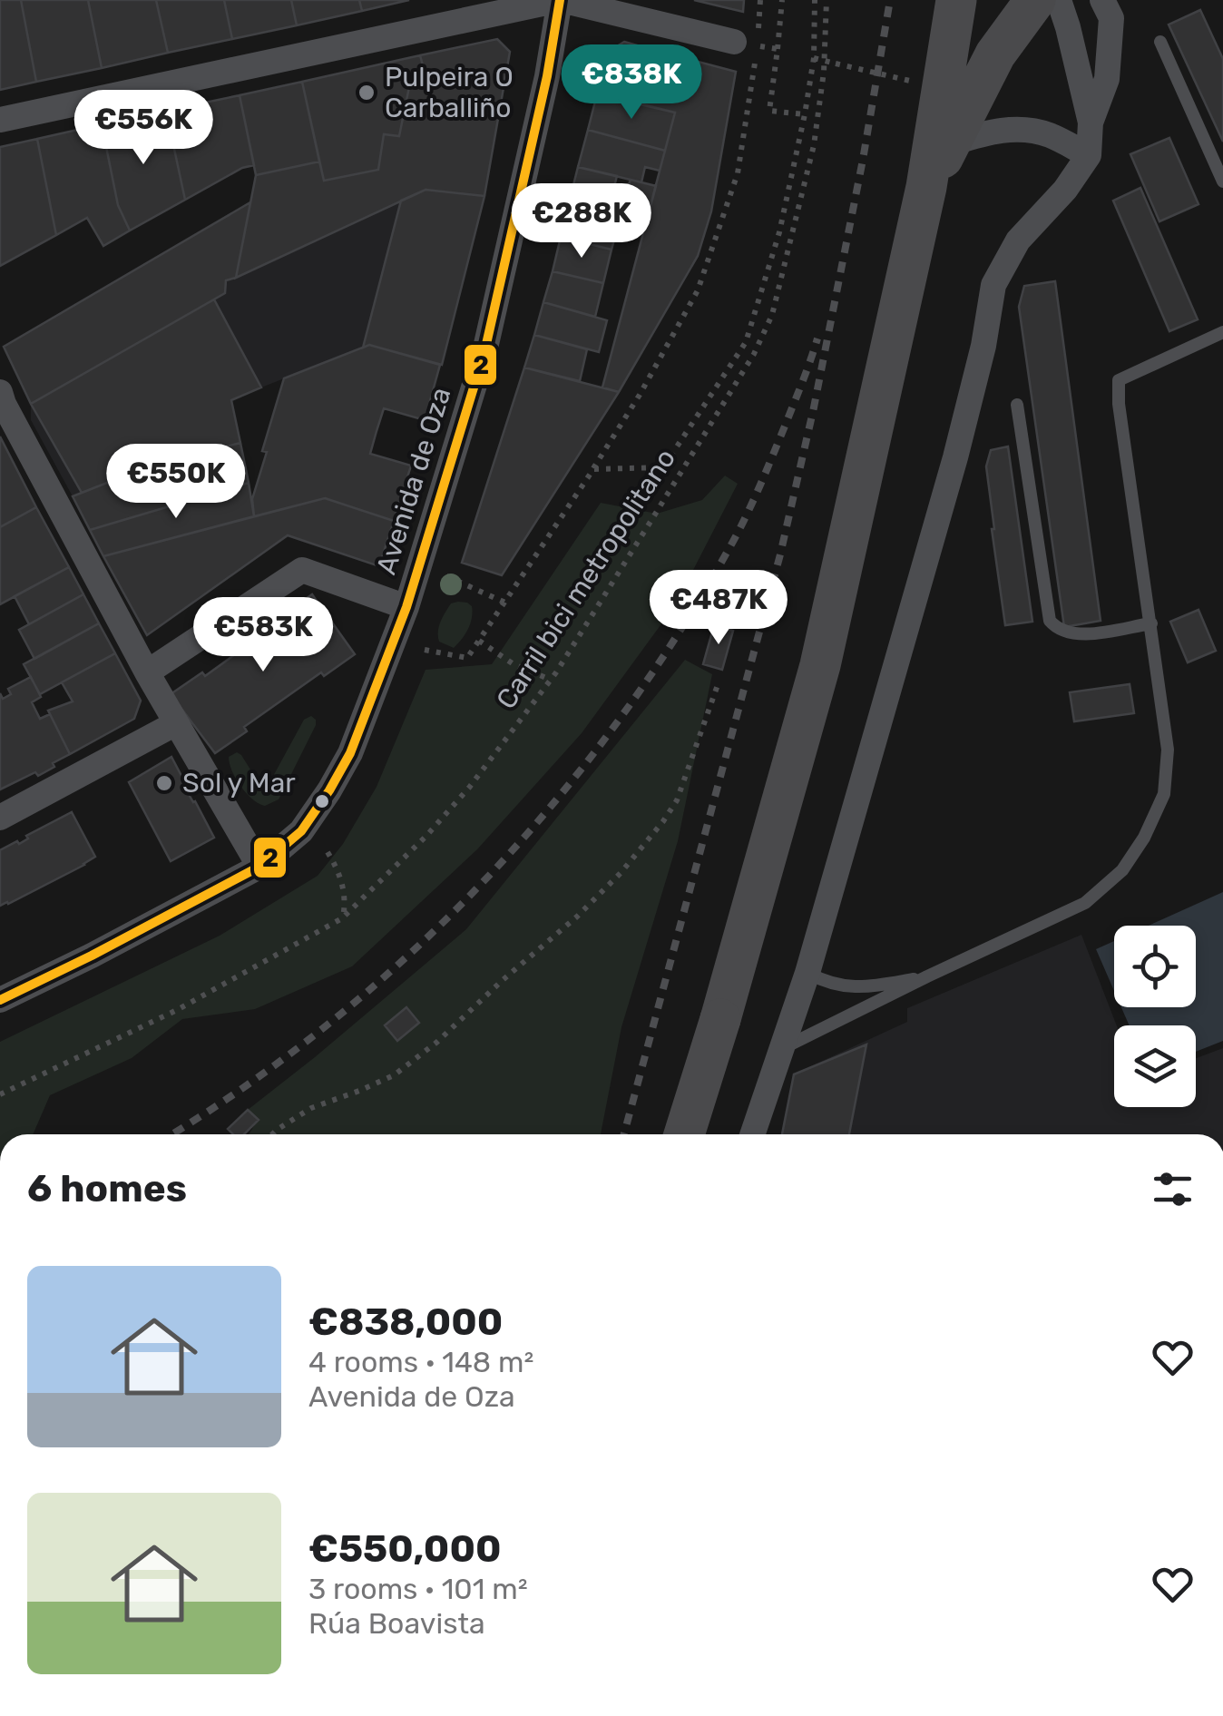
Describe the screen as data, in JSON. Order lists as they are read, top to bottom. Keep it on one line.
{"streets":{"street":["Avenida de Oza"],"path":["Carril bici metropolitano"]},"places":["Pulpeira O Carballiño","Sol y Mar"],"lines":["transit line 2"],"page":{"price":["€838K","€556K","€288K","€550K","€487K","€583K"],"heading":"6 homes","list":[{"name":"€838,000","note":"4 rooms · 148 m² · Avenida de Oza"},{"name":"€550,000","note":"3 rooms · 101 m² · Rúa Boavista"}]}}
